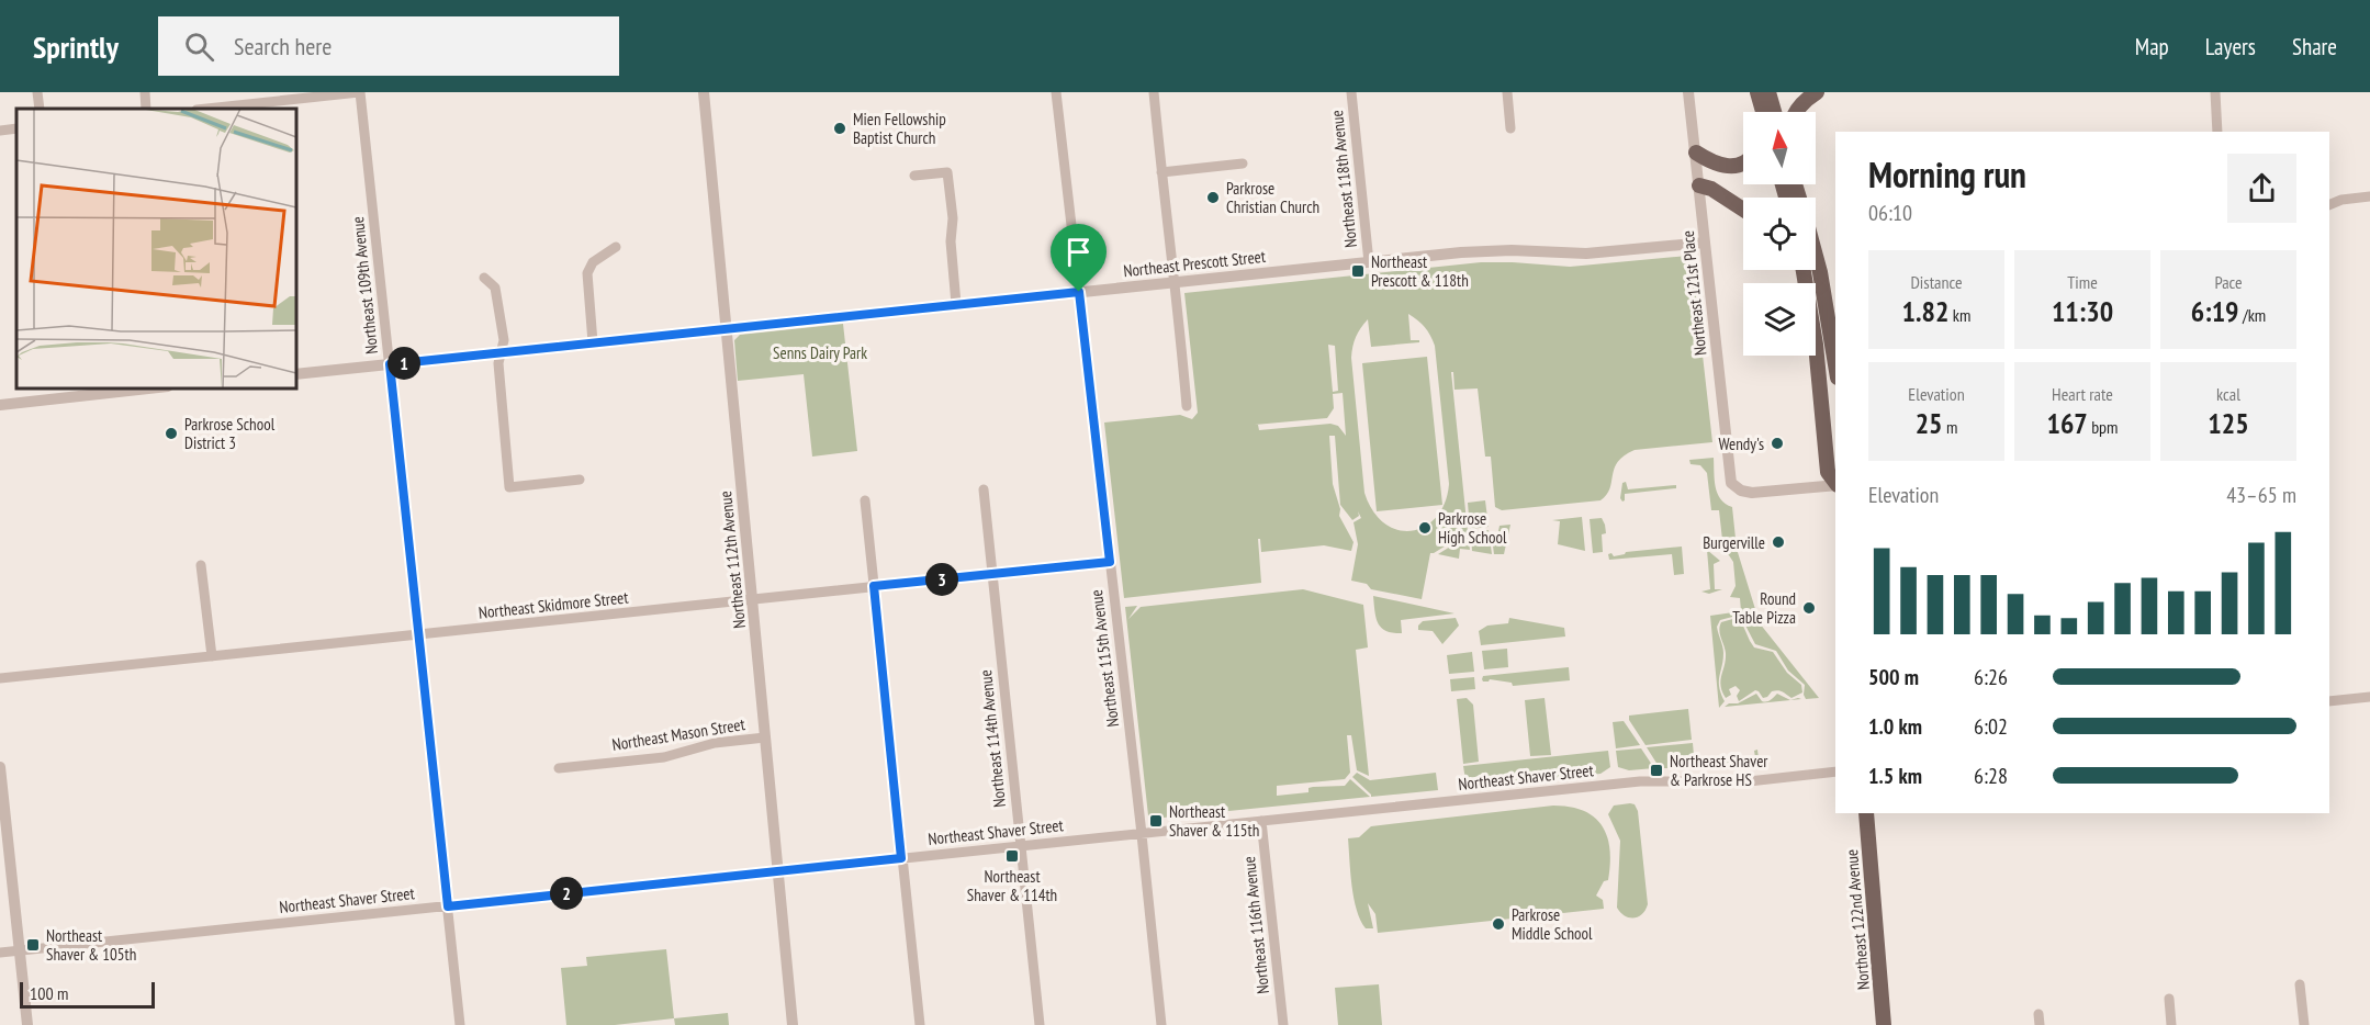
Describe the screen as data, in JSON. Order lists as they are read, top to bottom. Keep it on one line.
{"streets":{"main road":["Northeast 122nd Avenue"],"street":["Northeast 118th Avenue","Northeast Prescott Street","Northeast 109th Avenue","Northeast 121st Place","Northeast 112th Avenue","Northeast Skidmore Street","Northeast 115th Avenue","Northeast Mason Street","Northeast 114th Avenue","Northeast Shaver Street","Northeast 116th Avenue"]},"crossings":[["Northeast 118th Avenue","Northeast Prescott Street"],["Northeast Prescott Street","Northeast 109th Avenue"],["Northeast Prescott Street","Northeast 121st Place"],["Northeast Prescott Street","Northeast 112th Avenue"],["Northeast Prescott Street","Northeast 115th Avenue"],["Northeast 109th Avenue","Northeast Skidmore Street"],["Northeast 109th Avenue","Northeast Shaver Street"],["Northeast 112th Avenue","Northeast Skidmore Street"],["Northeast 112th Avenue","Northeast Mason Street"],["Northeast 112th Avenue","Northeast Shaver Street"],["Northeast Skidmore Street","Northeast 115th Avenue"],["Northeast Skidmore Street","Northeast 114th Avenue"],["Northeast 115th Avenue","Northeast Shaver Street"],["Northeast 114th Avenue","Northeast Shaver Street"],["Northeast Shaver Street","Northeast 116th Avenue"]],"parks":["Senns Dairy Park"],"places":{"other":["Mien Fellowship Baptist Church","Parkrose Christian Church","Parkrose School District 3","Wendy's","Parkrose High School","Burgerville","Round Table Pizza","Parkrose Middle School"],"transit":["Northeast Prescott & 118th","Northeast Shaver & Parkrose HS","Northeast Shaver & 115th","Northeast Shaver & 114th","Northeast Shaver & 105th"]},"scale_bar":"100 m","north":"top","page":{"header":"Sprintly","search":"Search here","nav":["Map","Layers","Share"],"heading":["Morning run","06:10"],"stats":[["Distance","1.82 km"],["Time","11:30"],["Pace","6:19 /km"],["Elevation","25 m"],["Heart rate","167 bpm"],["kcal","125"]],"pins":["1","3","2"],"chart":["Elevation","43–65 m"],"list":[{"name":"500 m","note":"6:26"},{"name":"1.0 km","note":"6:02"},{"name":"1.5 km","note":"6:28"}],"scale":"100 m"}}
